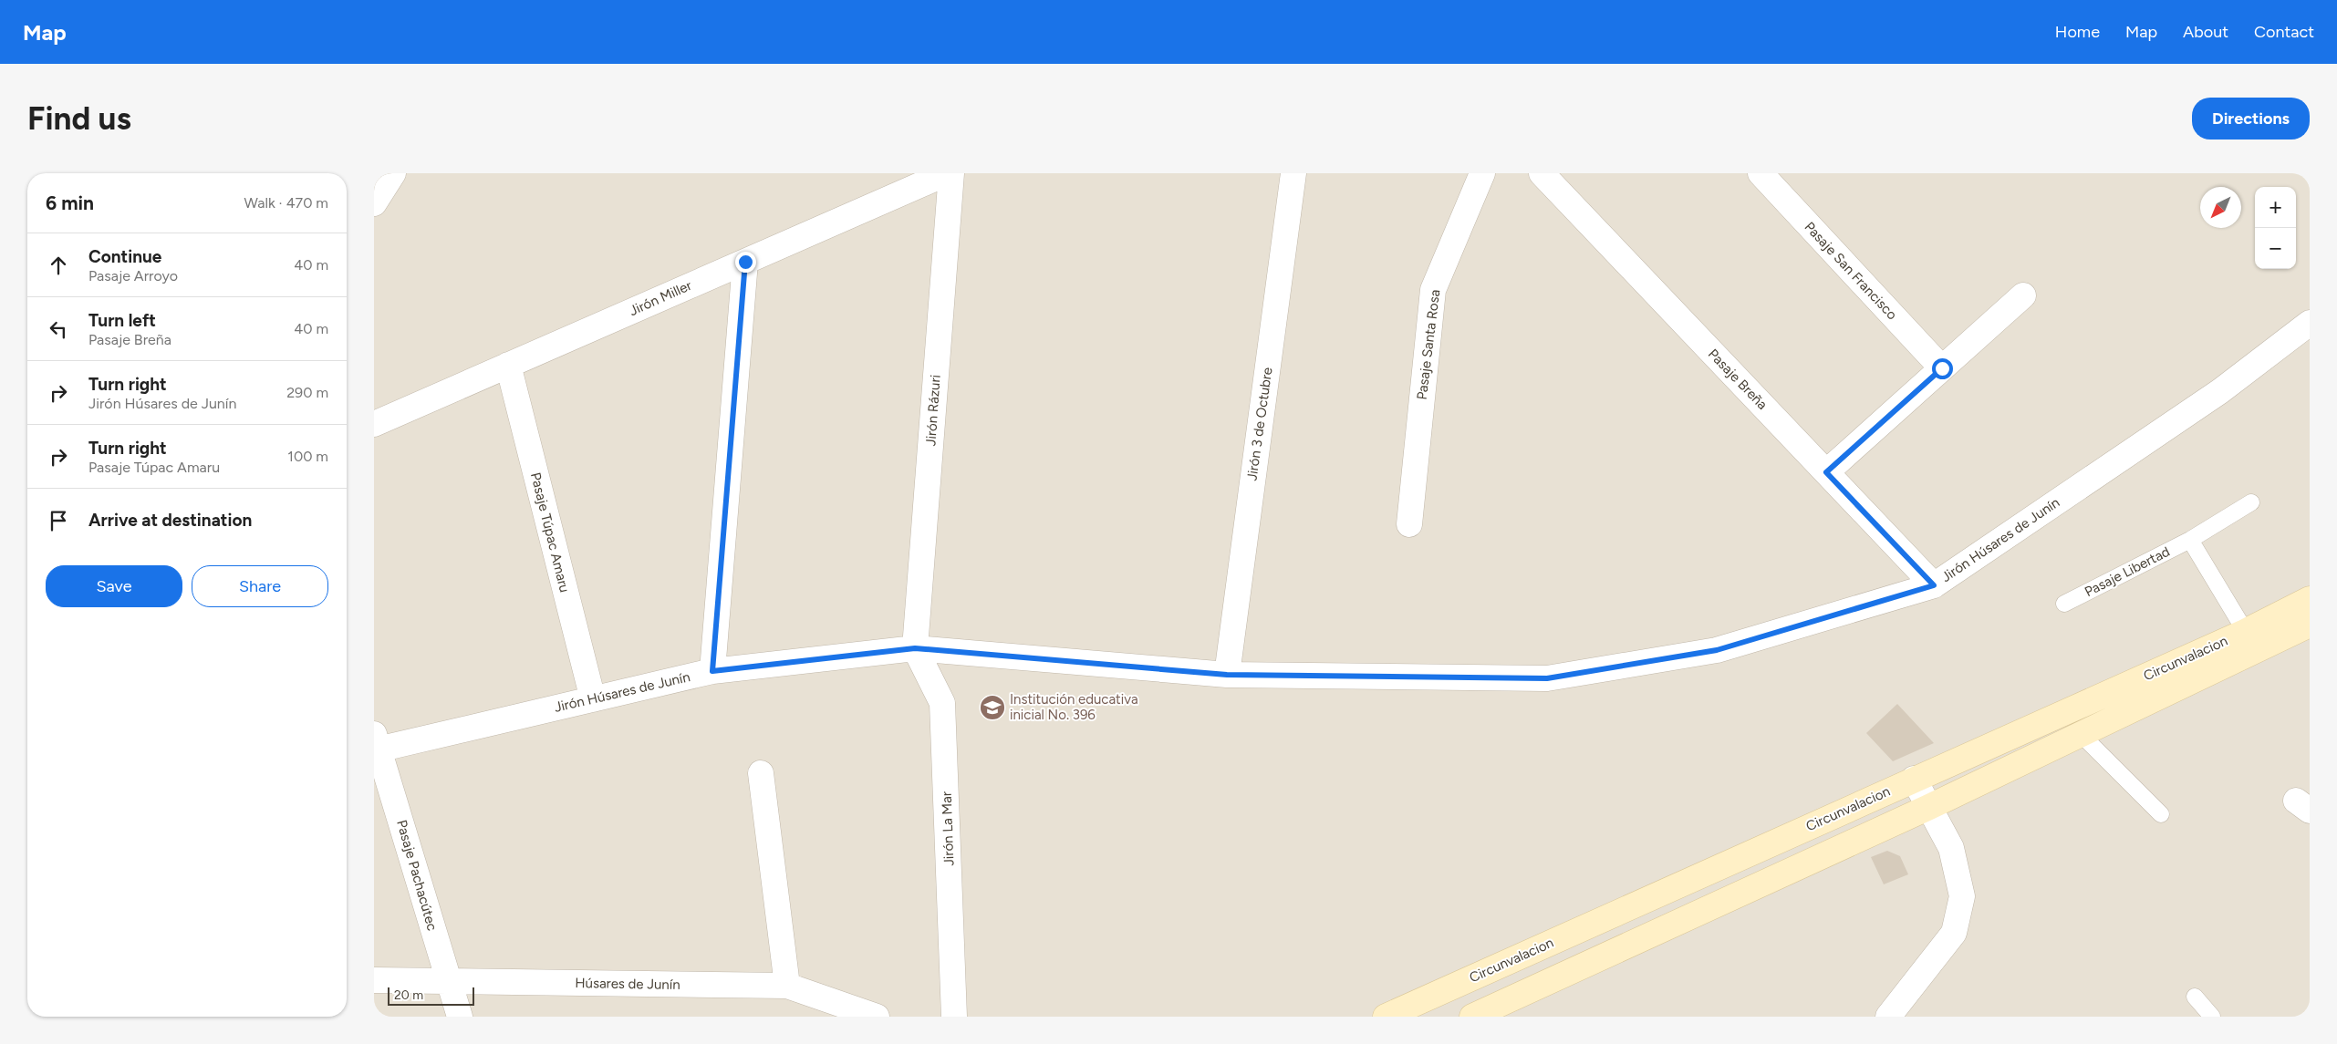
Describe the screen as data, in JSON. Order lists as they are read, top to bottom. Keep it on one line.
{"streets":{"street":["Pasaje San Francisco","Jirón Miller","Pasaje Santa Rosa","Pasaje Breña","Jirón Rázuri","Jirón 3 de Octubre","Pasaje Túpac Amaru","Jirón Húsares de Junín","Circunvalacion","Jirón La Mar","Pasaje Pachacútec","Húsares de Junín"],"lane":["Pasaje Libertad"]},"crossings":[["Jirón Miller","Pasaje Túpac Amaru"],["Pasaje Breña","Jirón Húsares de Junín"],["Jirón Rázuri","Jirón Húsares de Junín"],["Jirón Rázuri","Jirón La Mar"],["Jirón 3 de Octubre","Jirón Húsares de Junín"],["Pasaje Túpac Amaru","Jirón Húsares de Junín"],["Jirón Húsares de Junín","Jirón La Mar"],["Jirón Húsares de Junín","Pasaje Pachacútec"],["Pasaje Pachacútec","Húsares de Junín"]],"places":{"school or university":["Institución educativa inicial No. 396"]},"scale_bar":"20 m","north":"bottom left","page":{"header":"Map","nav":["Home","Map","About","Contact"],"buttons":["Directions",["Save","Share"]],"title":"Find us","heading":["6 min","Walk · 470 m"],"map_buttons":["+","−"],"list":[["Continue","Pasaje Arroyo","40 m"],["Turn left","Pasaje Breña","40 m"],["Turn right","Jirón Húsares de Junín","290 m"],["Turn right","Pasaje Túpac Amaru","100 m"],"Arrive at destination"],"scale":"20 m"}}
